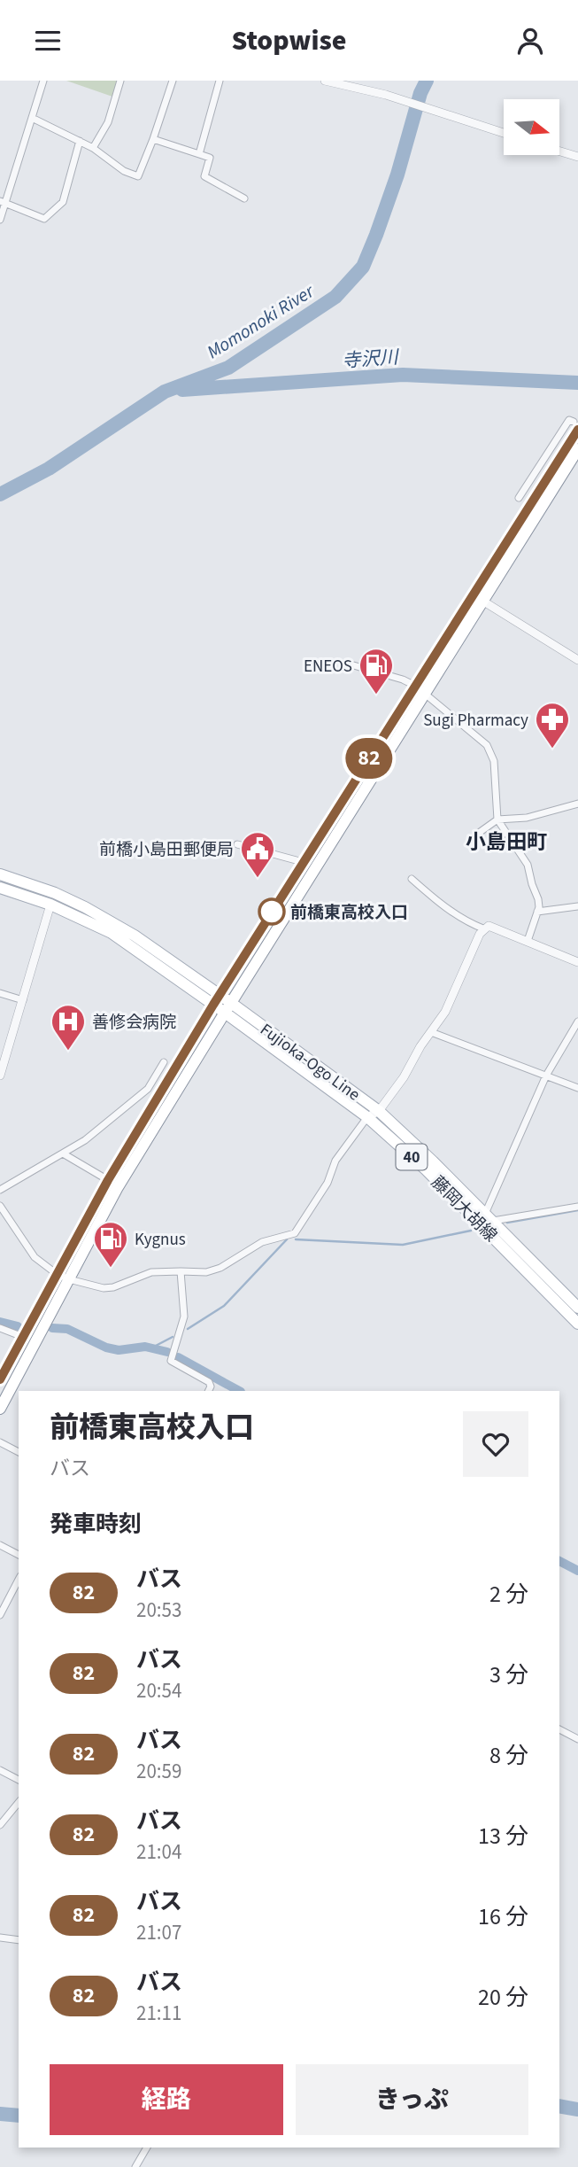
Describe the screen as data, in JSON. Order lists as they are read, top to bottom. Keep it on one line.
{"streets":{"main road":["Fujioka-Ogo Line","40","藤岡大胡線"]},"crossings":[["Fujioka-Ogo Line","藤岡大胡線"]],"districts":["小島田町"],"water":["Momonoki River","寺沢川"],"places":{"fuel station":["ENEOS","Kygnus"],"pharmacy":["Sugi Pharmacy"],"public building":["前橋小島田郵便局"],"other":["前橋東高校入口"],"hospital":["善修会病院"]},"lines":["bus line 82"],"north":"right","page":{"header":"Stopwise","on_map":"82","heading":[["前橋東高校入口","バス"],"発車時刻"],"list":[{"mark":"82","name":"バス","note":"20:53","value":"2 分"},{"mark":"82","name":"バス","note":"20:54","value":"3 分"},{"mark":"82","name":"バス","note":"20:59","value":"8 分"},{"mark":"82","name":"バス","note":"21:04","value":"13 分"},{"mark":"82","name":"バス","note":"21:07","value":"16 分"},{"mark":"82","name":"バス","note":"21:11","value":"20 分"}],"buttons":["経路","きっぷ"]}}
